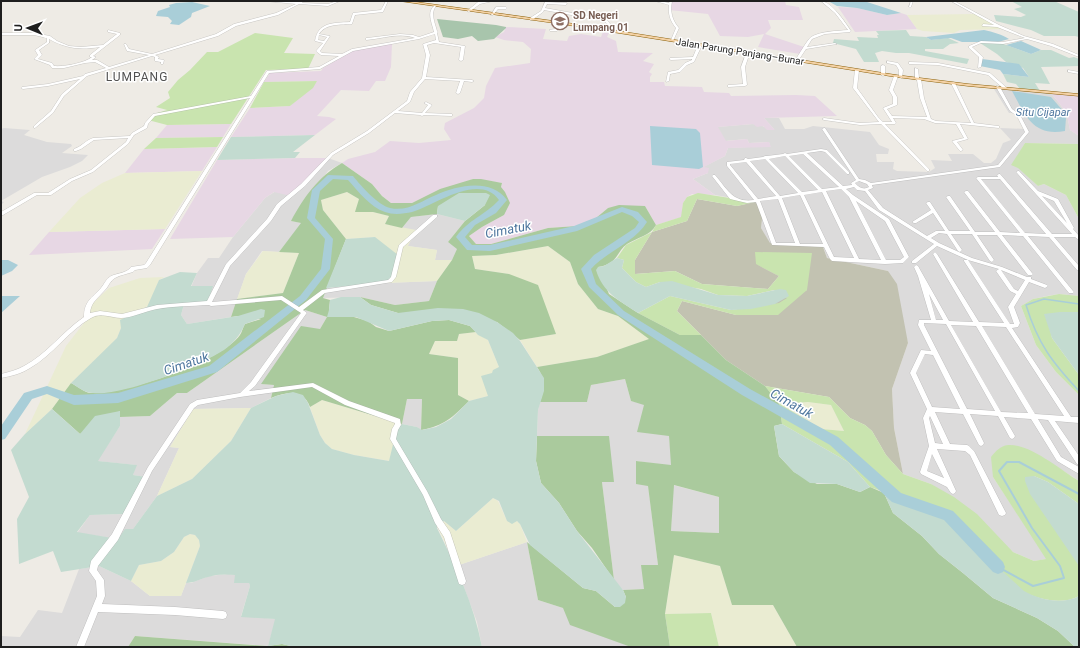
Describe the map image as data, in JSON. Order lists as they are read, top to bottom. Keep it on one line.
{"streets":{"main road":["Jalan Parung Panjang–Bunar"]},"districts":["LUMPANG"],"water":["Situ Cijapar","Cimatuk"],"places":{"school or university":["SD Negeri Lumpang 01"]},"north":"left"}
